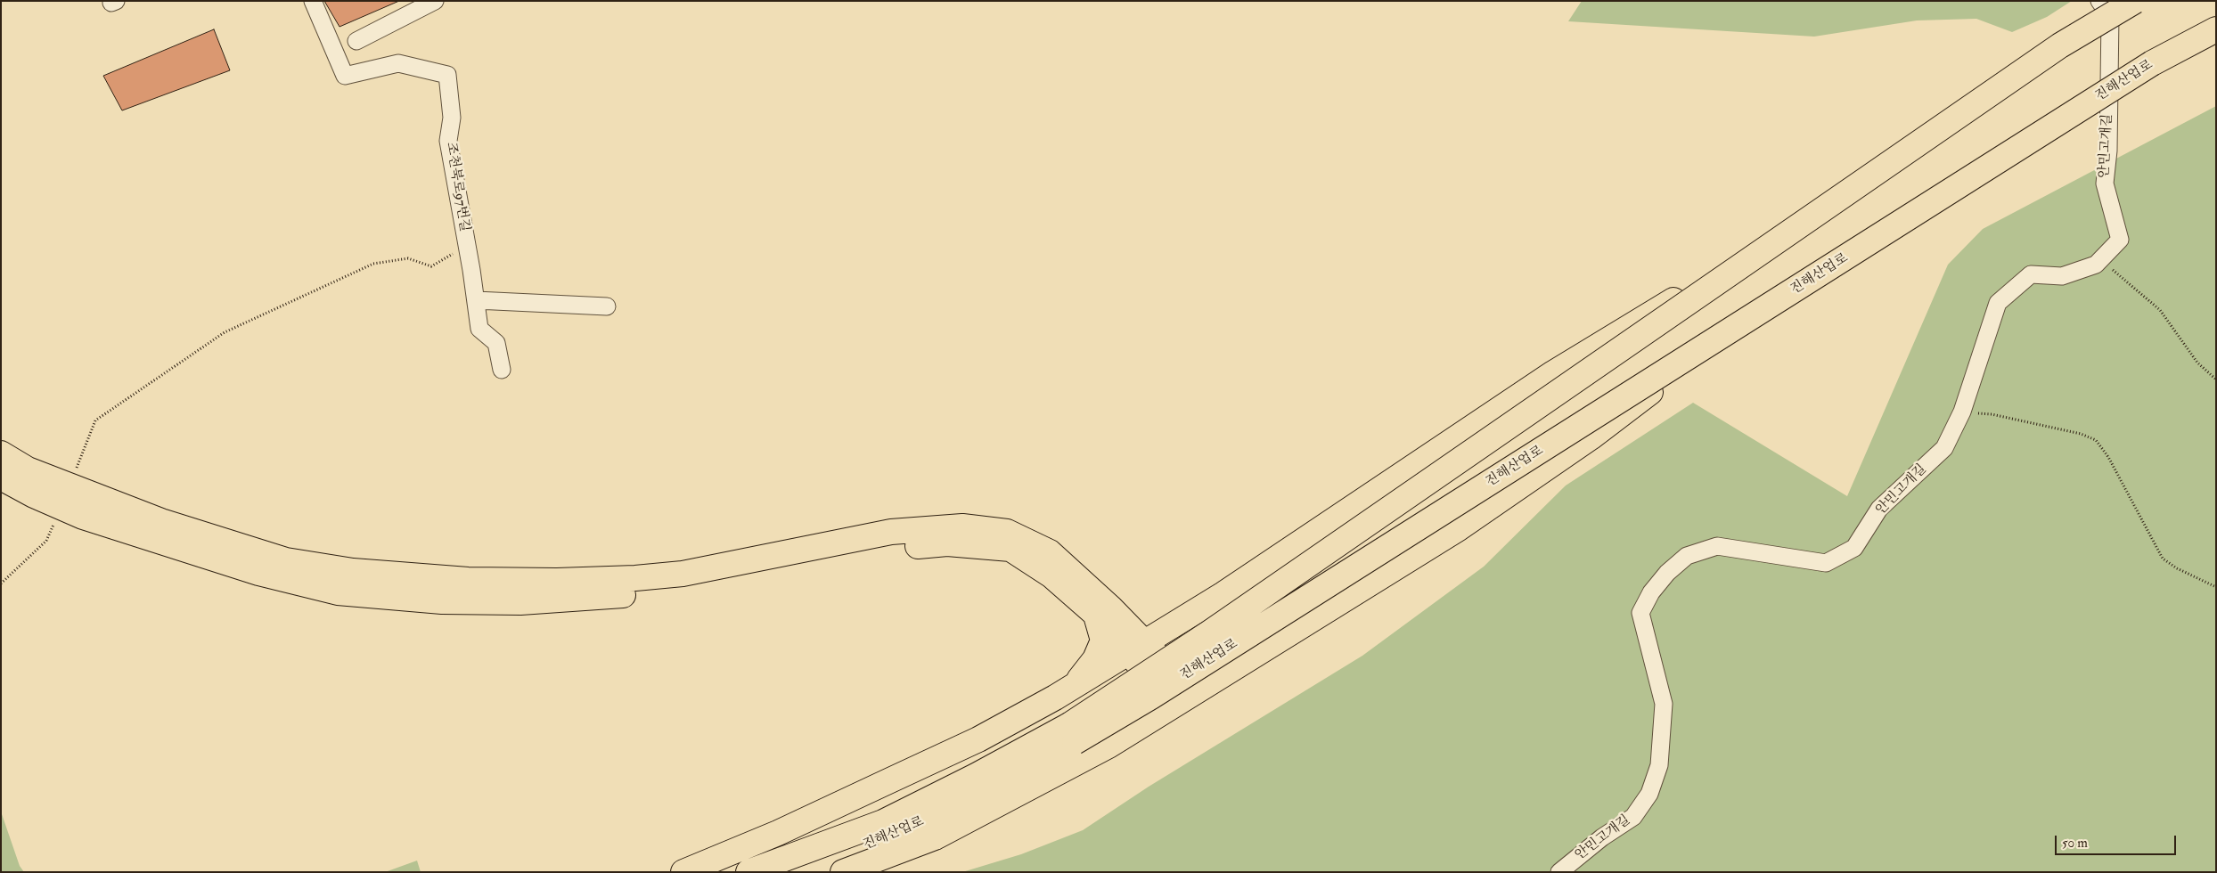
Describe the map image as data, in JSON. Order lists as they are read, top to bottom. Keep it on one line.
{"streets":{"highway":["진해산업로"],"street":["안민고개길","조천북로97번길"]},"scale_bar":"50 m"}
